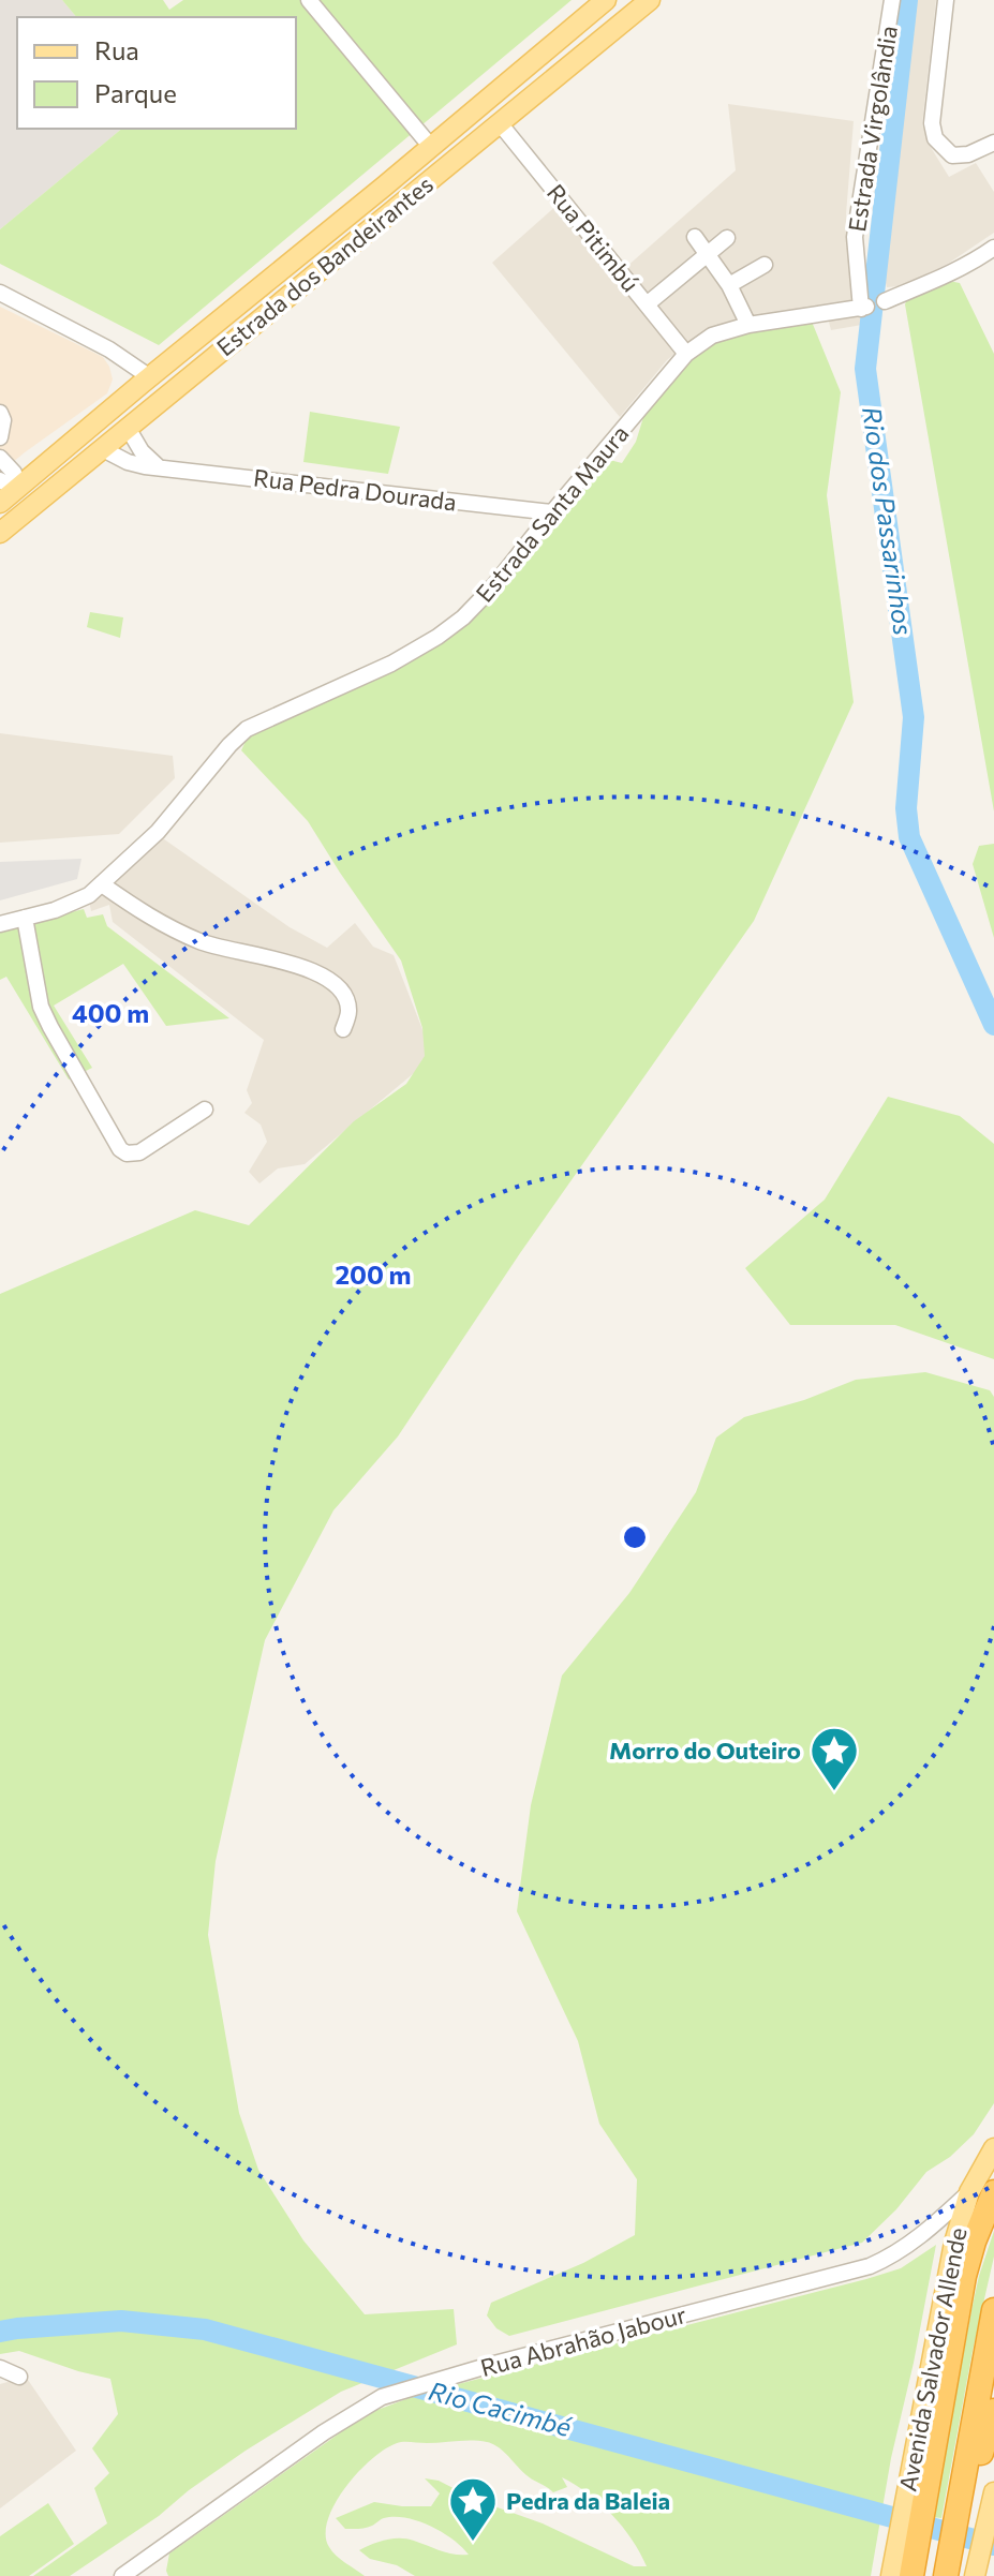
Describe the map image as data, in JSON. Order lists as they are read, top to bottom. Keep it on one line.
{"streets":{"highway":["Avenida Salvador Allende"],"main road":["Estrada dos Bandeirantes"],"street":["Estrada Virgolândia","Rua Pitimbú","Rua Pedra Dourada","Estrada Santa Maura","Rua Abrahão Jabour"]},"crossings":[["Estrada Virgolândia","Estrada Santa Maura"],["Rua Pitimbú","Estrada dos Bandeirantes"],["Rua Pitimbú","Estrada Santa Maura"],["Estrada dos Bandeirantes","Rua Pedra Dourada"],["Rua Pedra Dourada","Estrada Santa Maura"],["Rua Abrahão Jabour","Avenida Salvador Allende"]],"water":["Rio dos Passarinhos","Rio Cacimbé"],"places":{"place":["Morro do Outeiro","Pedra da Baleia"]},"legend":["Rua","Parque"],"rings":["400 m","200 m"]}
